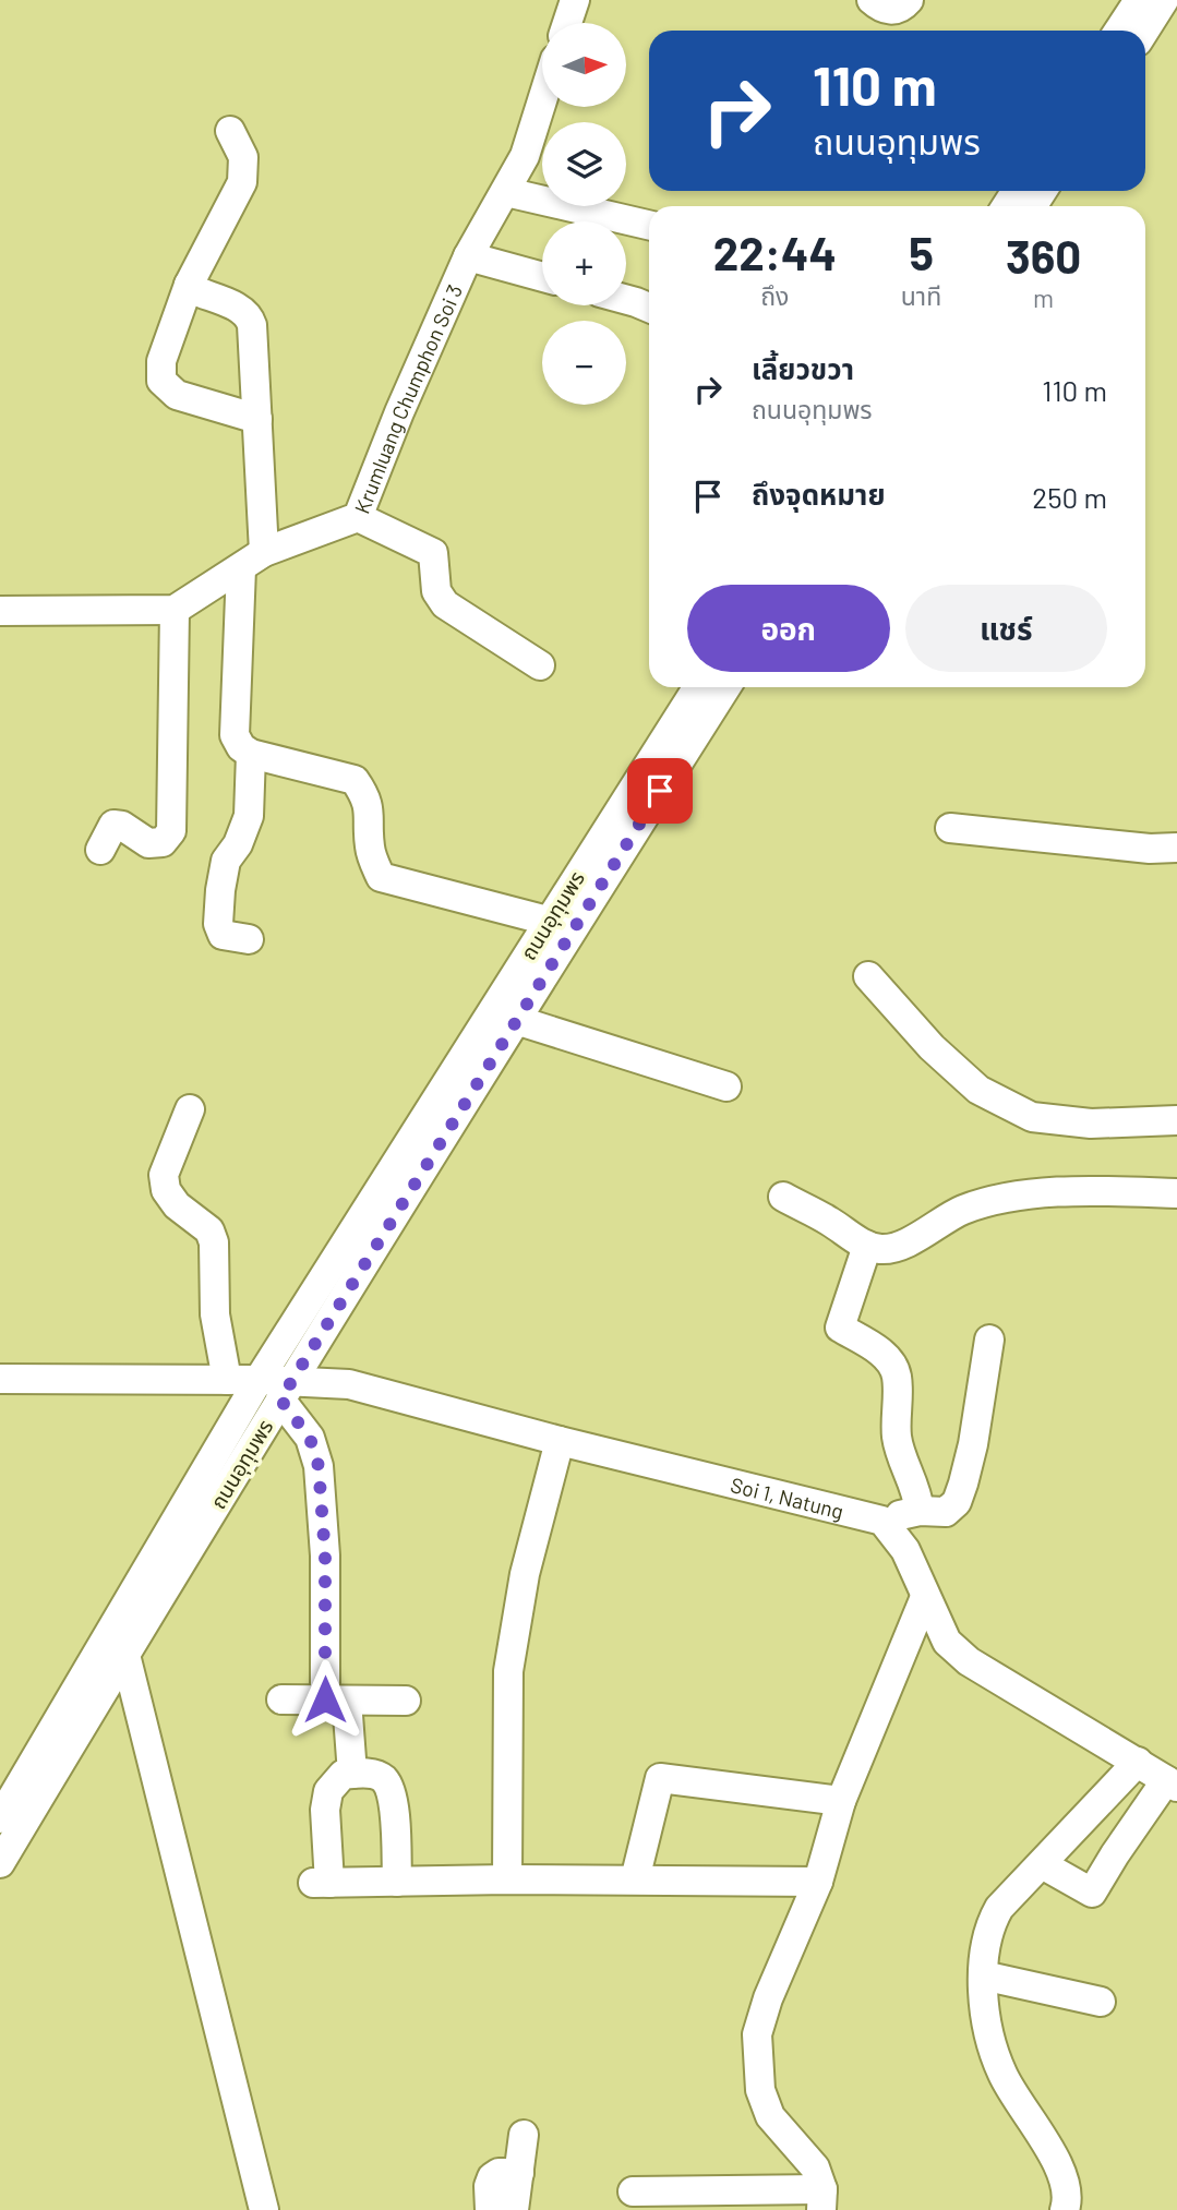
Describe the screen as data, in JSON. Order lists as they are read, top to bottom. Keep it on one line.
{"streets":{"street":["Krumluang Chumphon Soi 3","ถนนอุทุมพร","Soi 1, Natung"]},"crossings":[["ถนนอุทุมพร","Soi 1, Natung"]],"north":"right","page":{"map_buttons":["+","−"],"turn":["110 m","ถนนอุทุมพร"],"eta":["22:44","ถึง","5","นาที","360","m"],"list":[{"name":"เลี้ยวขวา","note":"ถนนอุทุมพร","value":"110 m"},{"name":"ถึงจุดหมาย","value":"250 m"}],"buttons":["ออก","แชร์"]}}
